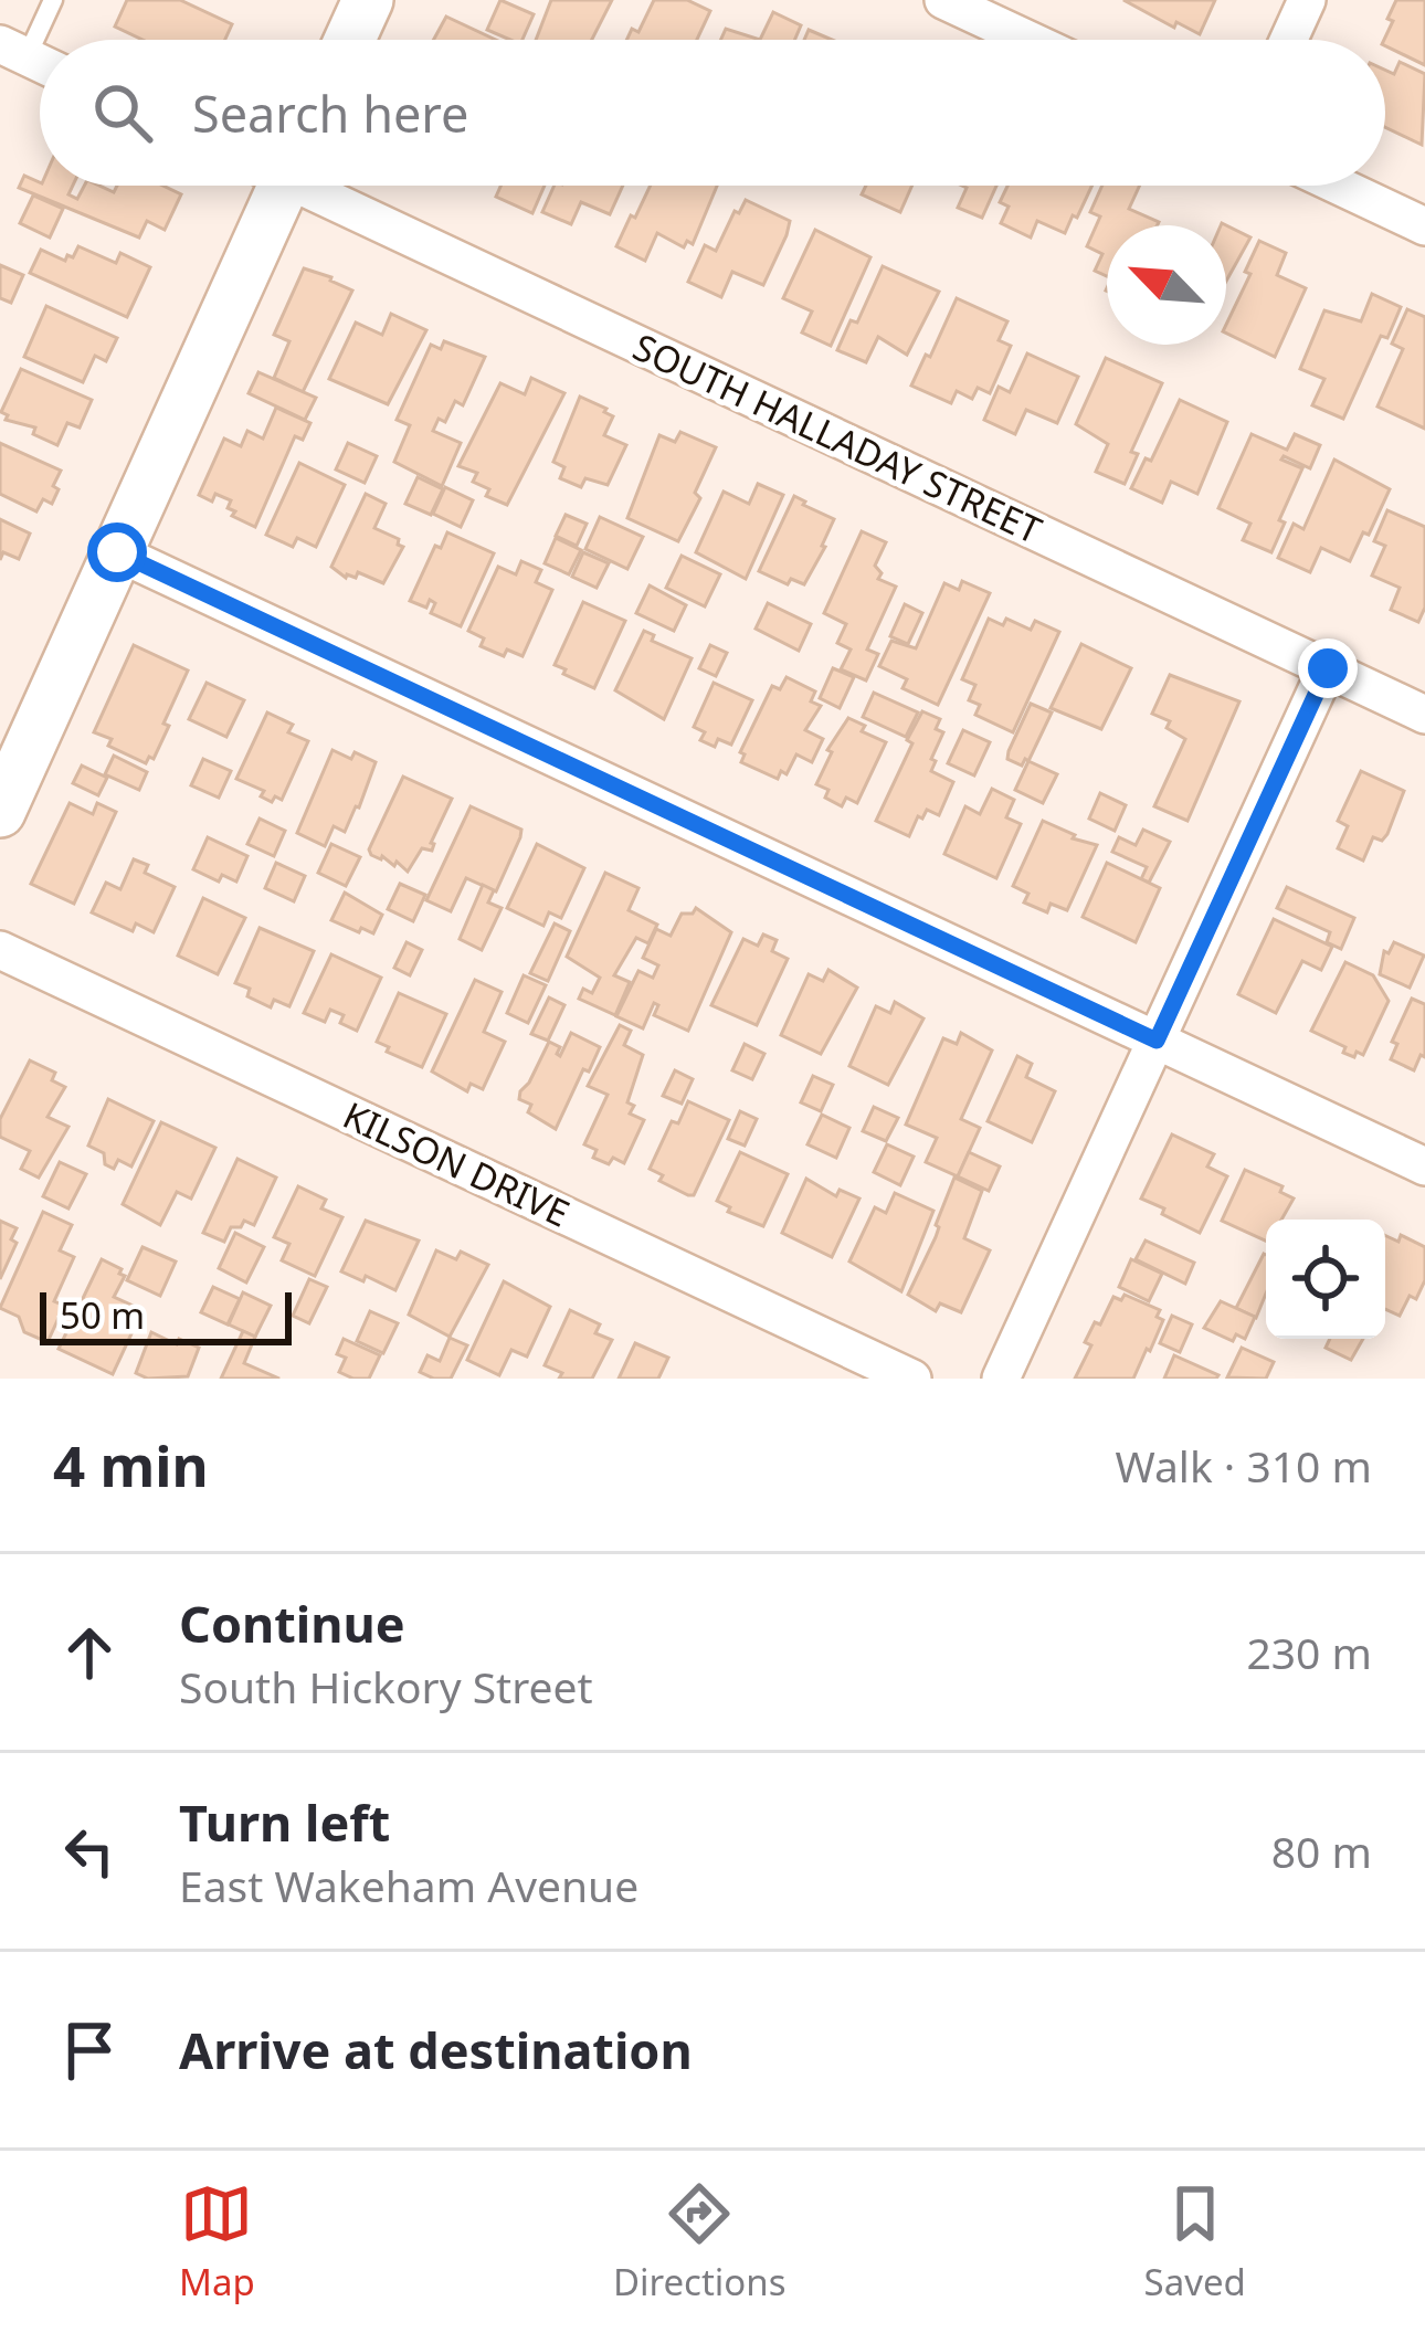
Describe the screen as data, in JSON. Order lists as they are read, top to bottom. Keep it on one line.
{"streets":{"street":["SOUTH HALLADAY STREET","KILSON DRIVE"]},"scale_bar":"50 m","north":"top left","page":{"search":"Search here","scale":"50 m","heading":["4 min","Walk · 310 m"],"list":[["Continue","South Hickory Street","230 m"],["Turn left","East Wakeham Avenue","80 m"],"Arrive at destination"],"nav":["Map","Directions","Saved"]}}
